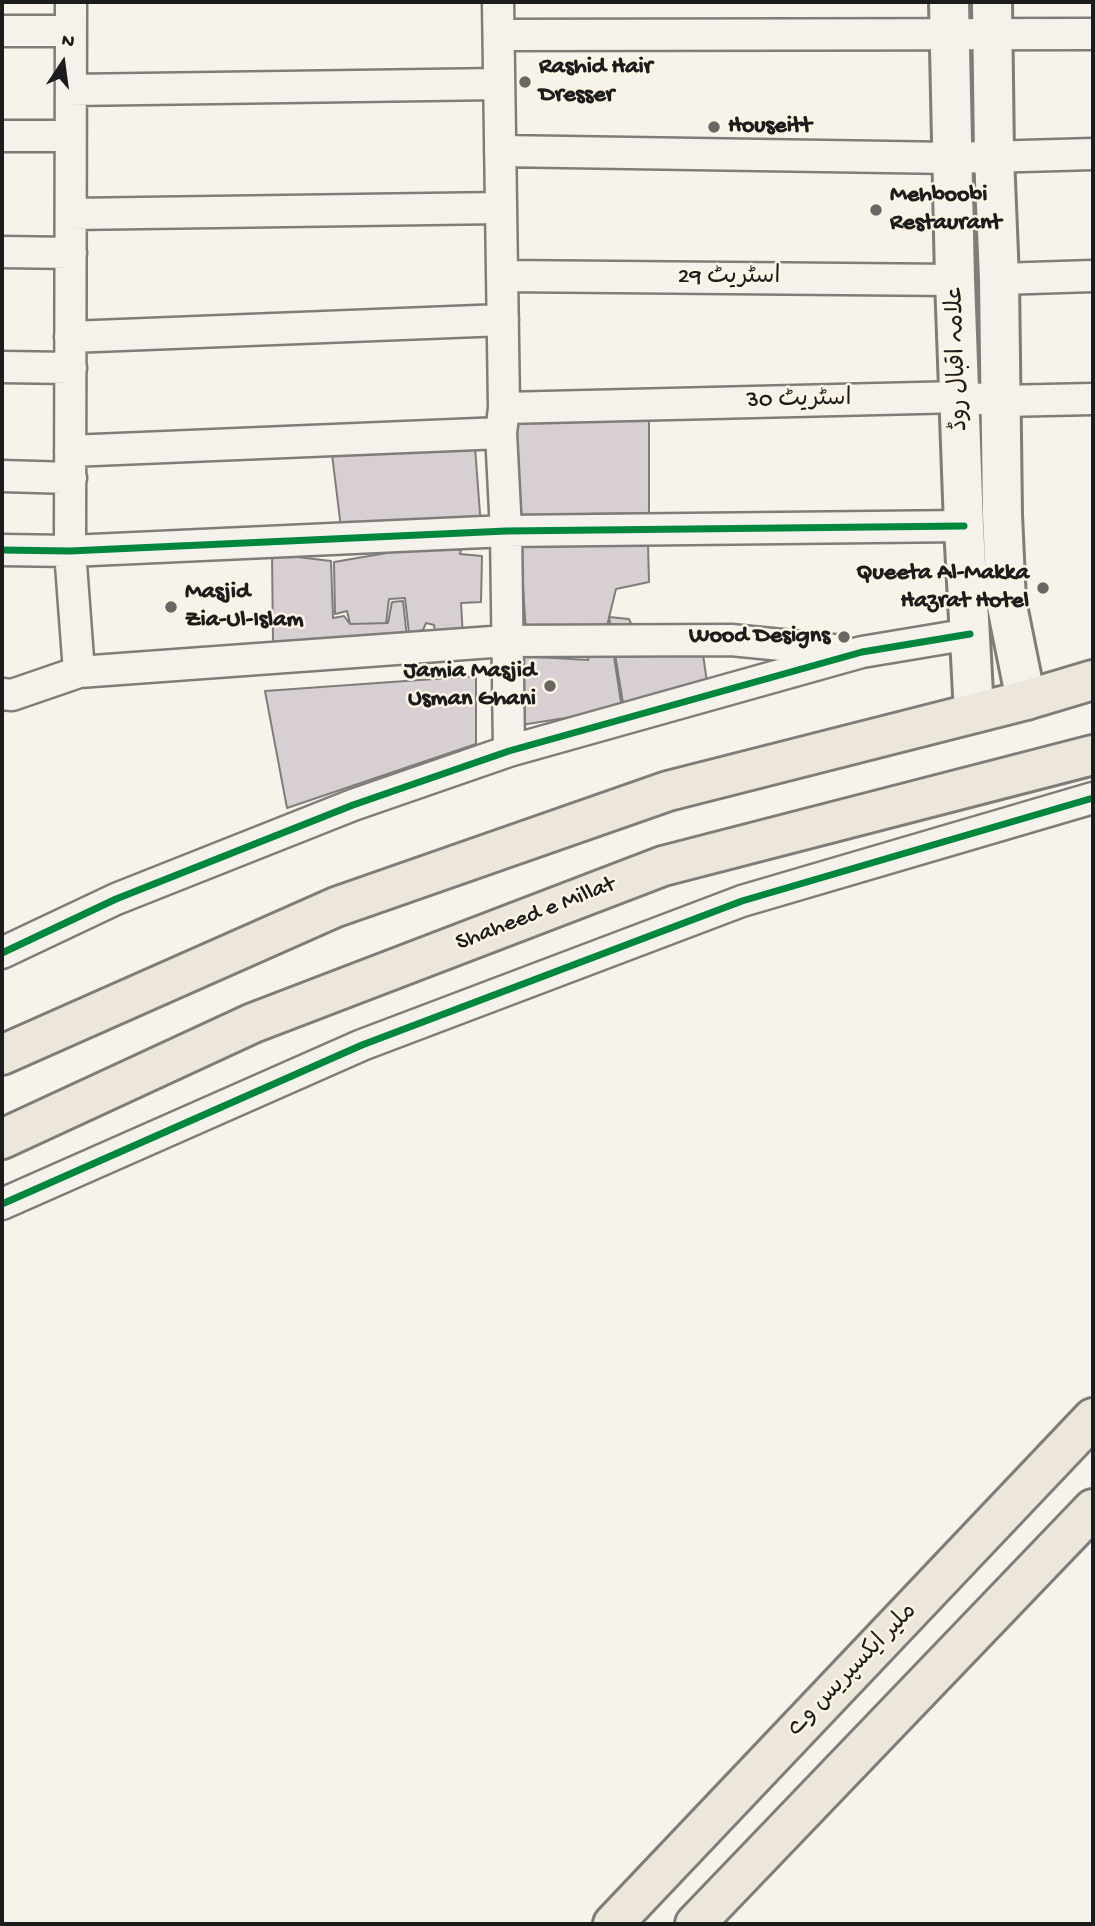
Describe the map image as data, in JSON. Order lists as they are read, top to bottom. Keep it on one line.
{"streets":{"main road":["Shaheed e Millat","ملیر ایکسپریس وے"],"street":["اسٹریٹ 29","علامہ اقبال روڈ","اسٹریٹ 30"]},"crossings":[["اسٹریٹ 29","علامہ اقبال روڈ"],["علامہ اقبال روڈ","اسٹریٹ 30"]],"places":["Rashid Hair Dresser","Houseitt","Mehboobi Restaurant","Queeta Al-Makka Hazrat Hotel","Masjid Zia-Ul-Islam","Wood Designs","Jamia Masjid Usman Ghani"],"north":"top"}
